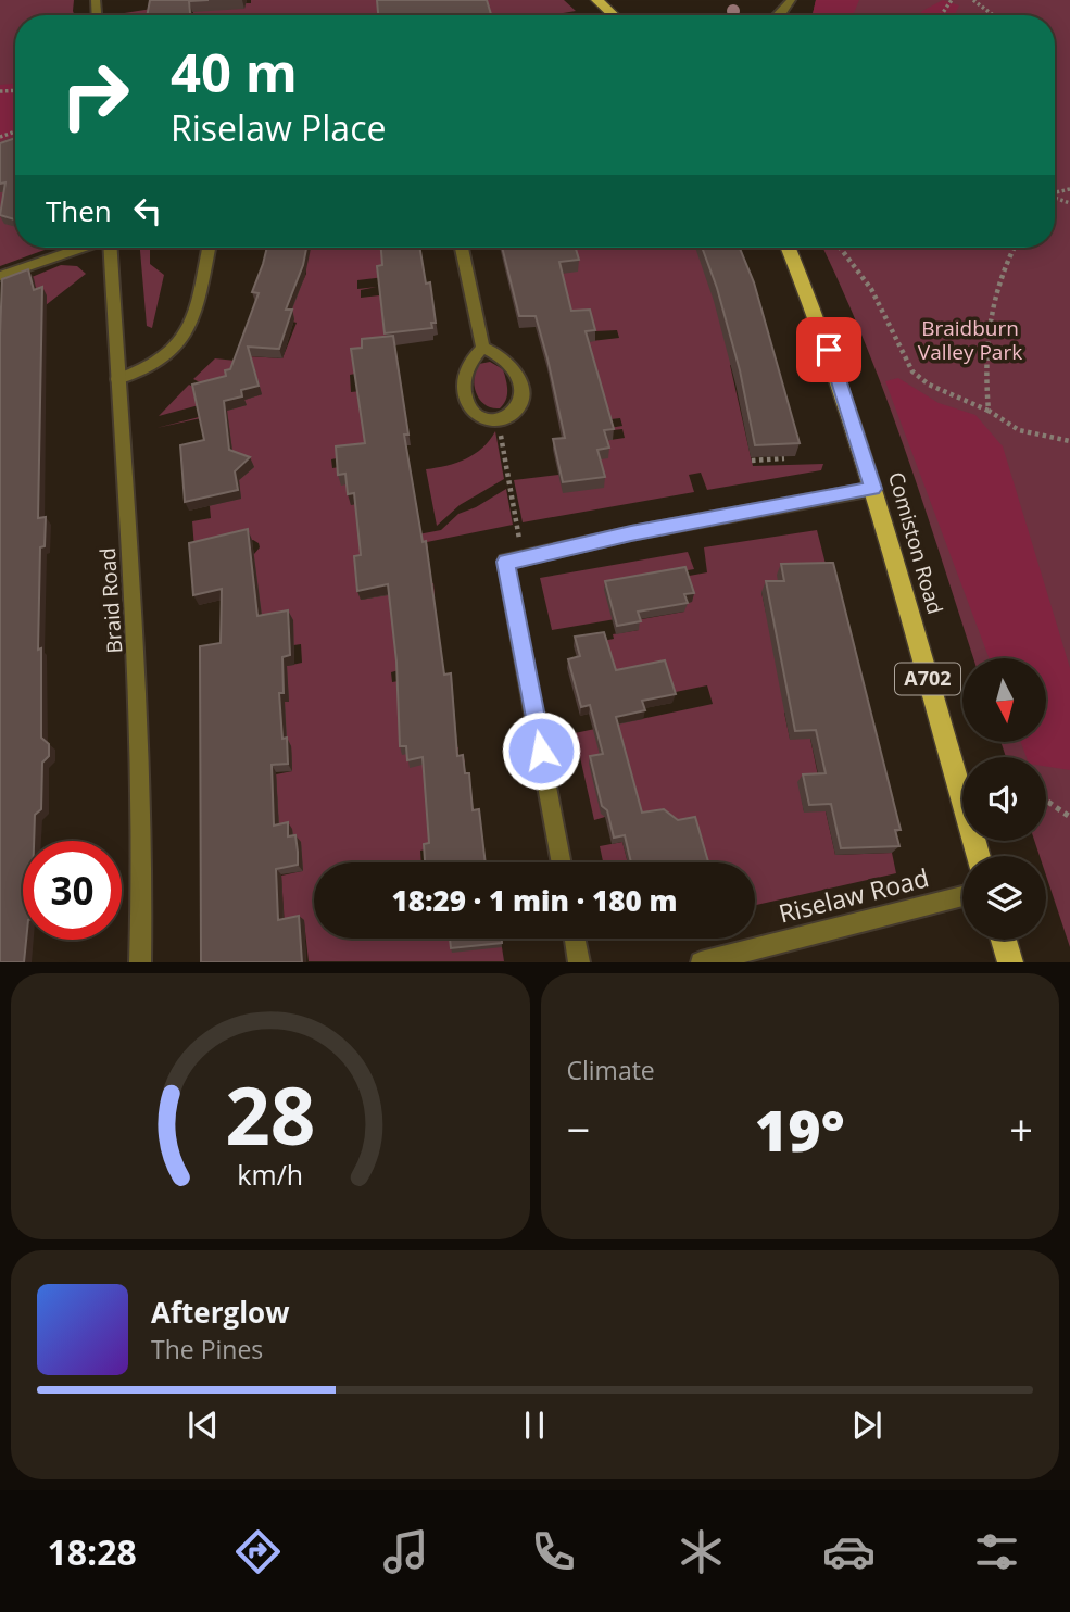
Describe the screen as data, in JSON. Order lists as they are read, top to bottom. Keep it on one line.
{"streets":{"main road":["Comiston Road","A702"],"street":["Braid Road","Riselaw Road"]},"parks":["Braidburn Valley Park"],"north":"bottom","page":{"turn":["40 m","Riselaw Place"],"then":"Then","limit":"30","trip":"18:29 · 1 min · 180 m","tile":"Climate","heat":["−","19°","+"],"song":["Afterglow","The Pines"],"tabs":"18:28","gauge":["28","km/h"]}}
